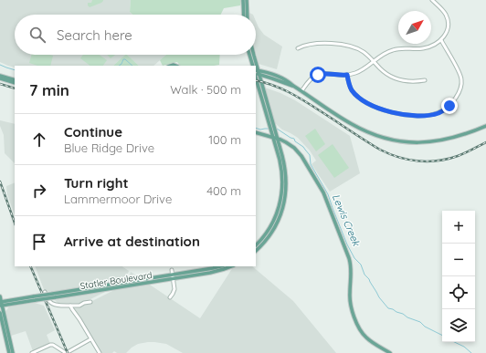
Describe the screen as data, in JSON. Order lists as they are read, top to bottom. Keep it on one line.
{"streets":{"main road":["Statler Boulevard"]},"water":["Lewis Creek"],"north":"top right","page":{"search":"Search here","heading":["7 min","Walk · 500 m"],"list":[["Continue","Blue Ridge Drive","100 m"],["Turn right","Lammermoor Drive","400 m"],"Arrive at destination"],"map_buttons":["+","−"]}}
